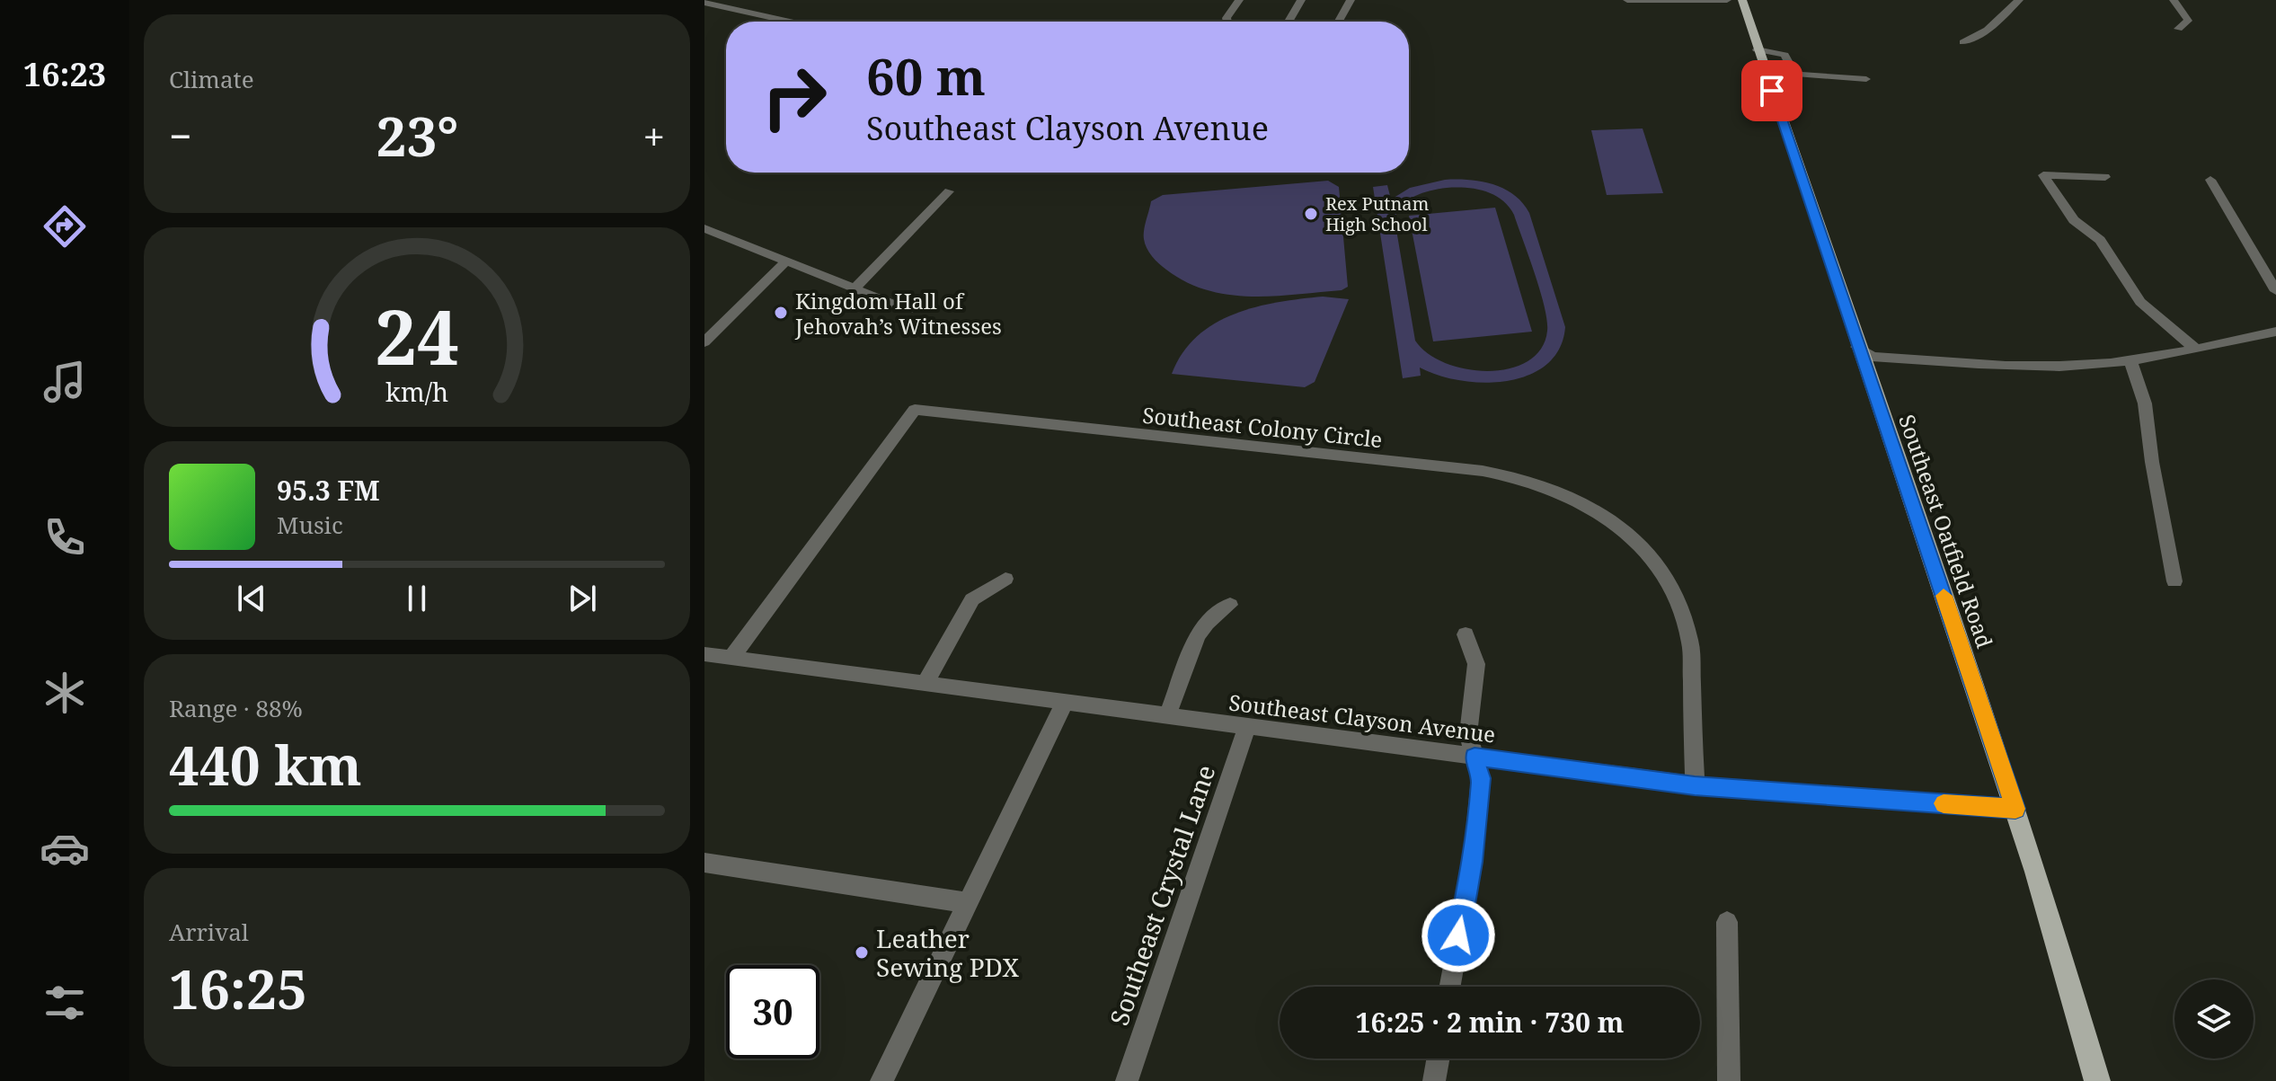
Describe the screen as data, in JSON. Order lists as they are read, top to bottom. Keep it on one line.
{"streets":{"main road":["Southeast Oatfield Road"],"street":["Southeast Colony Circle","Southeast Clayson Avenue","Southeast Crystal Lane"]},"crossings":[["Southeast Colony Circle","Southeast Clayson Avenue"],["Southeast Oatfield Road","Southeast Clayson Avenue"],["Southeast Clayson Avenue","Southeast Crystal Lane"]],"places":["Rex Putnam High School","Kingdom Hall of Jehovah’s Witnesses","Leather Sewing PDX"],"page":{"tabs":"16:23","tile":["Climate",["Range · 88%","440 km"],["Arrival","16:25"]],"turn":["60 m","Southeast Clayson Avenue"],"heat":["−","23°","+"],"song":["95.3 FM","Music"],"limit":"30","trip":"16:25 · 2 min · 730 m","gauge":["24","km/h"]}}
